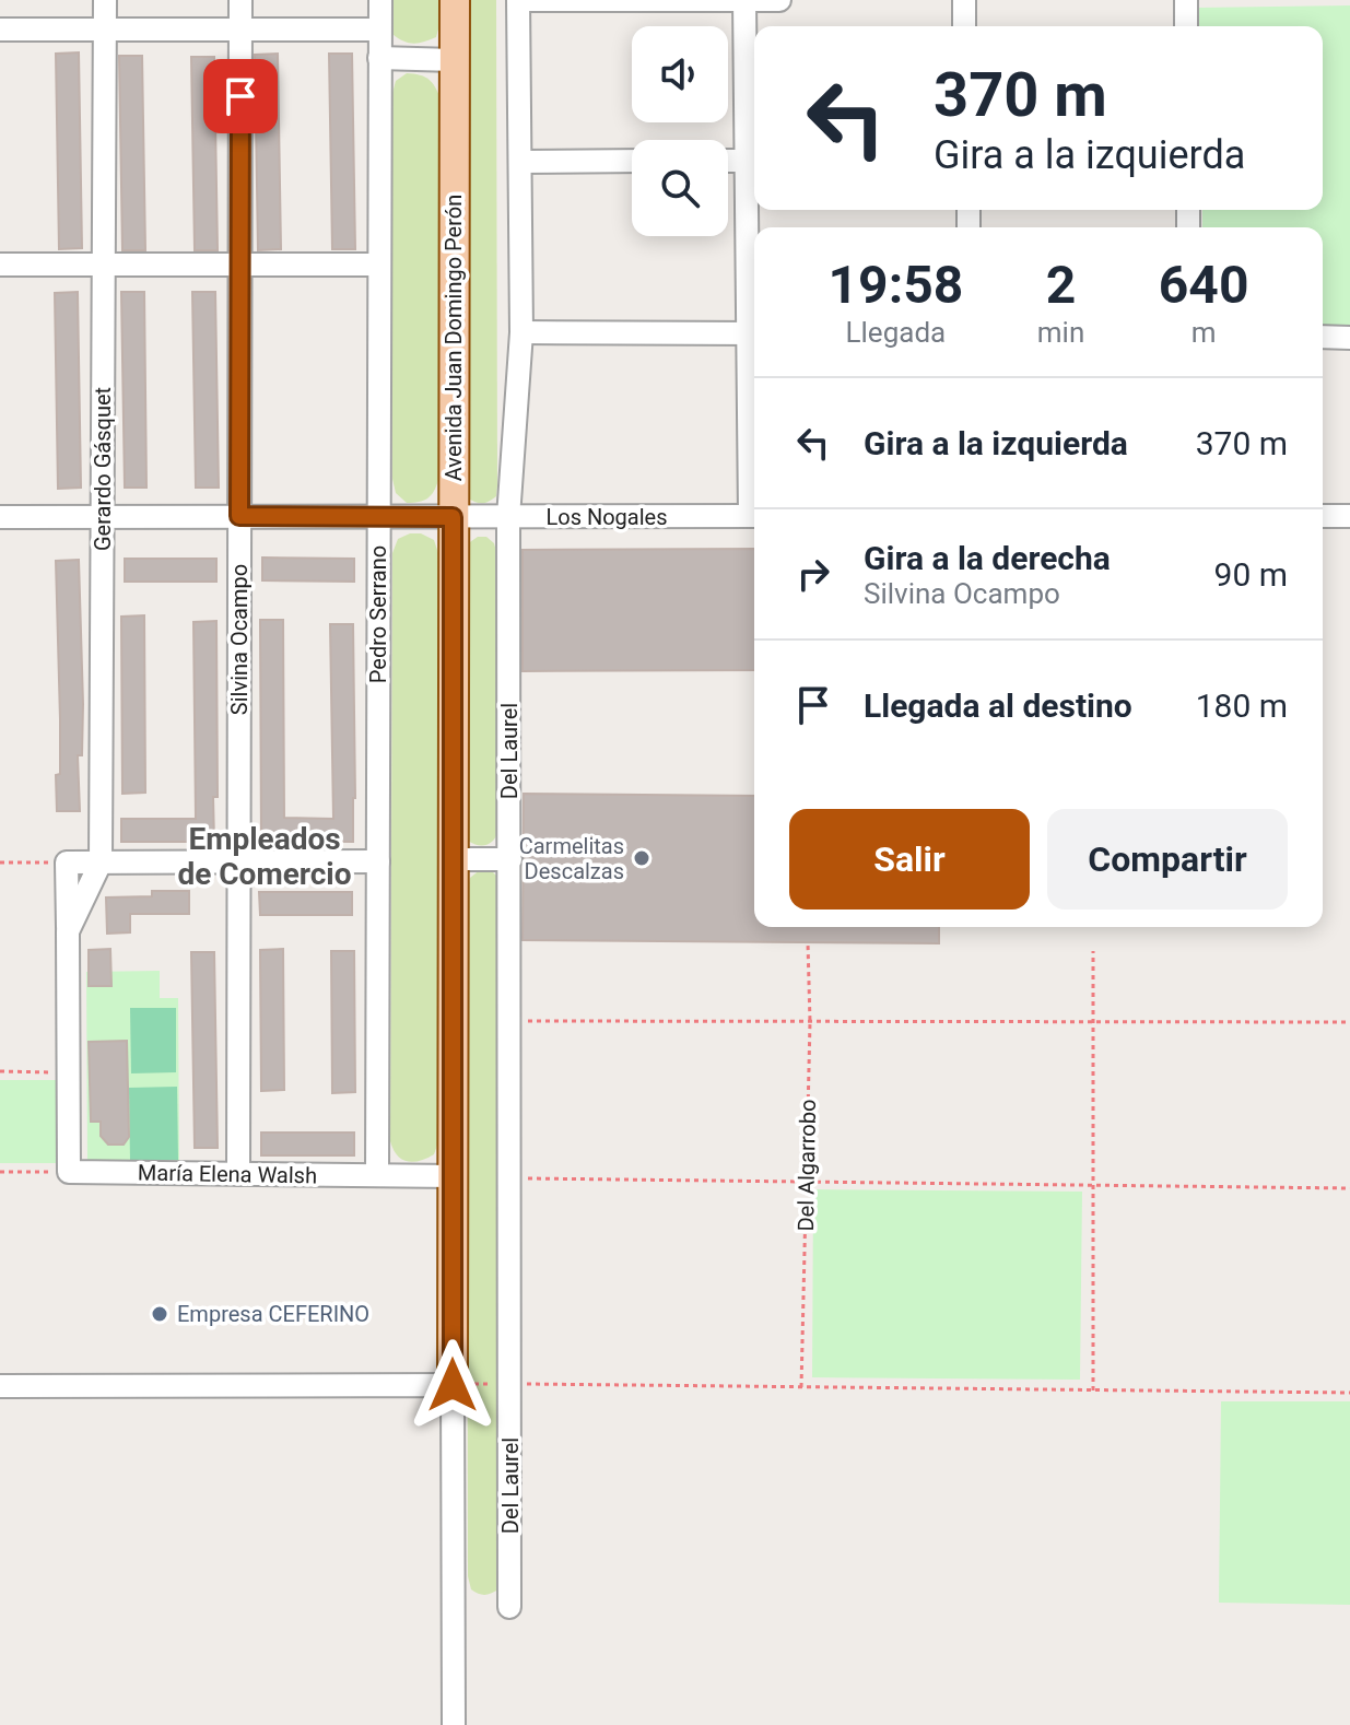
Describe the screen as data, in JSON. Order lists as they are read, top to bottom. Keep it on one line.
{"streets":{"main road":["Avenida Juan Domingo Perón"],"street":["Gerardo Gásquet","Los Nogales","Pedro Serrano","Silvina Ocampo","Del Laurel","María Elena Walsh"],"path":["Del Algarrobo"]},"crossings":[["Avenida Juan Domingo Perón","Los Nogales"],["Avenida Juan Domingo Perón","María Elena Walsh"],["Gerardo Gásquet","Los Nogales"],["Gerardo Gásquet","María Elena Walsh"],["Los Nogales","Pedro Serrano"],["Los Nogales","Silvina Ocampo"],["Los Nogales","Del Laurel"],["Pedro Serrano","María Elena Walsh"],["Silvina Ocampo","María Elena Walsh"]],"districts":["Empleados de Comercio"],"places":["Carmelitas Descalzas","Empresa CEFERINO"],"page":{"turn":["370 m","Gira a la izquierda"],"eta":["19:58","Llegada","2","min","640","m"],"list":[{"name":"Gira a la izquierda","value":"370 m"},{"name":"Gira a la derecha","note":"Silvina Ocampo","value":"90 m"},{"name":"Llegada al destino","value":"180 m"}],"buttons":["Salir","Compartir"]}}
